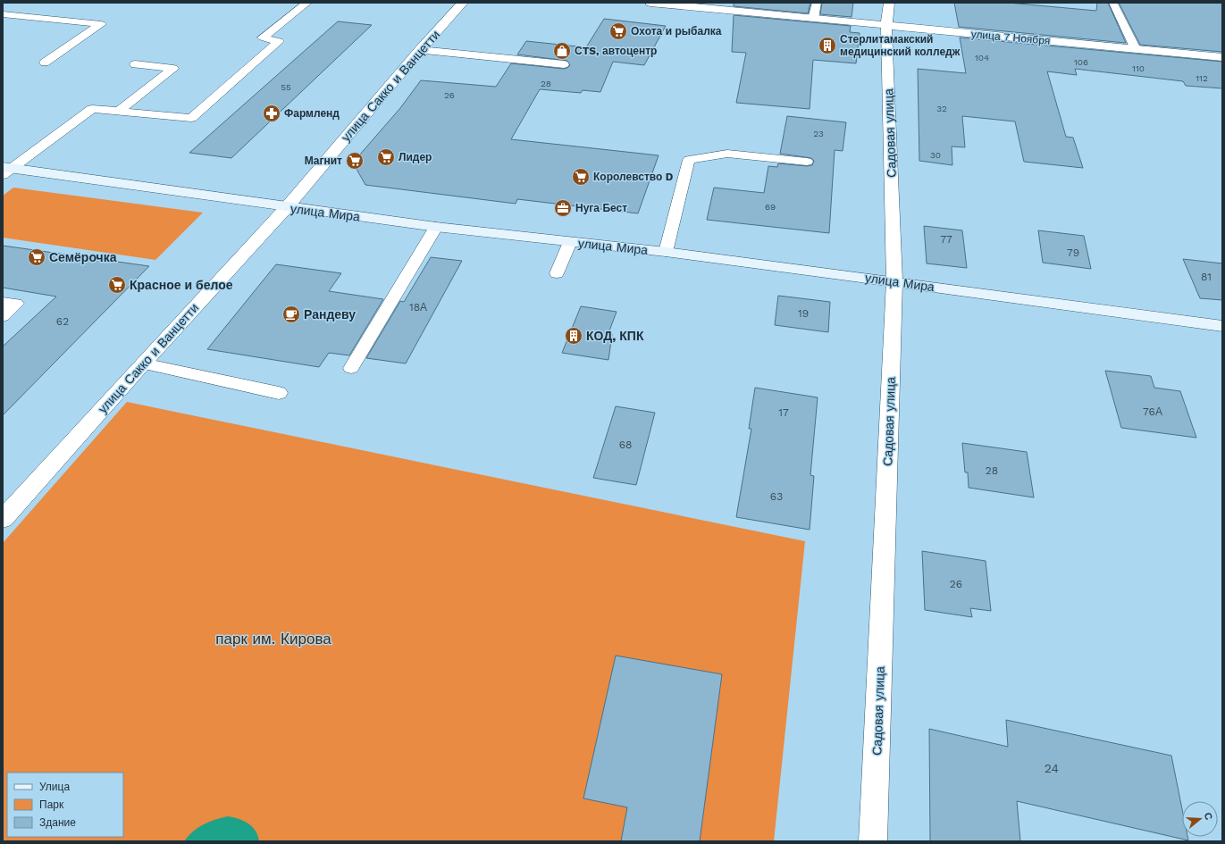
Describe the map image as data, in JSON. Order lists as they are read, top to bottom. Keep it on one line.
{"streets":{"main road":["улица Мира"],"street":["улица 7 Ноября","улица Сакко и Ванцетти","Садовая улица"]},"crossings":[["улица 7 Ноября","Садовая улица"],["улица Сакко и Ванцетти","улица Мира"],["Садовая улица","улица Мира"]],"parks":["парк им. Кирова"],"places":{"supermarket":["Охота и рыбалка","Лидер","Магнит","Королевство D","Семёрочка","Красное и белое"],"building":["Стерлитамакский медицинский колледж","КОД, КПК"],"shop":["СTS, автоцентр"],"pharmacy":["Фармленд"],"office":["Нуга Бест"],"cafe":["Рандеву"]},"house_numbers":["104","106","110","112","28","55","26","32","23","30","69","77","79","81","18А","19","62","76А","17","68","28","63","26","24"],"legend":["Улица","Парк","Здание"],"north":"right"}
